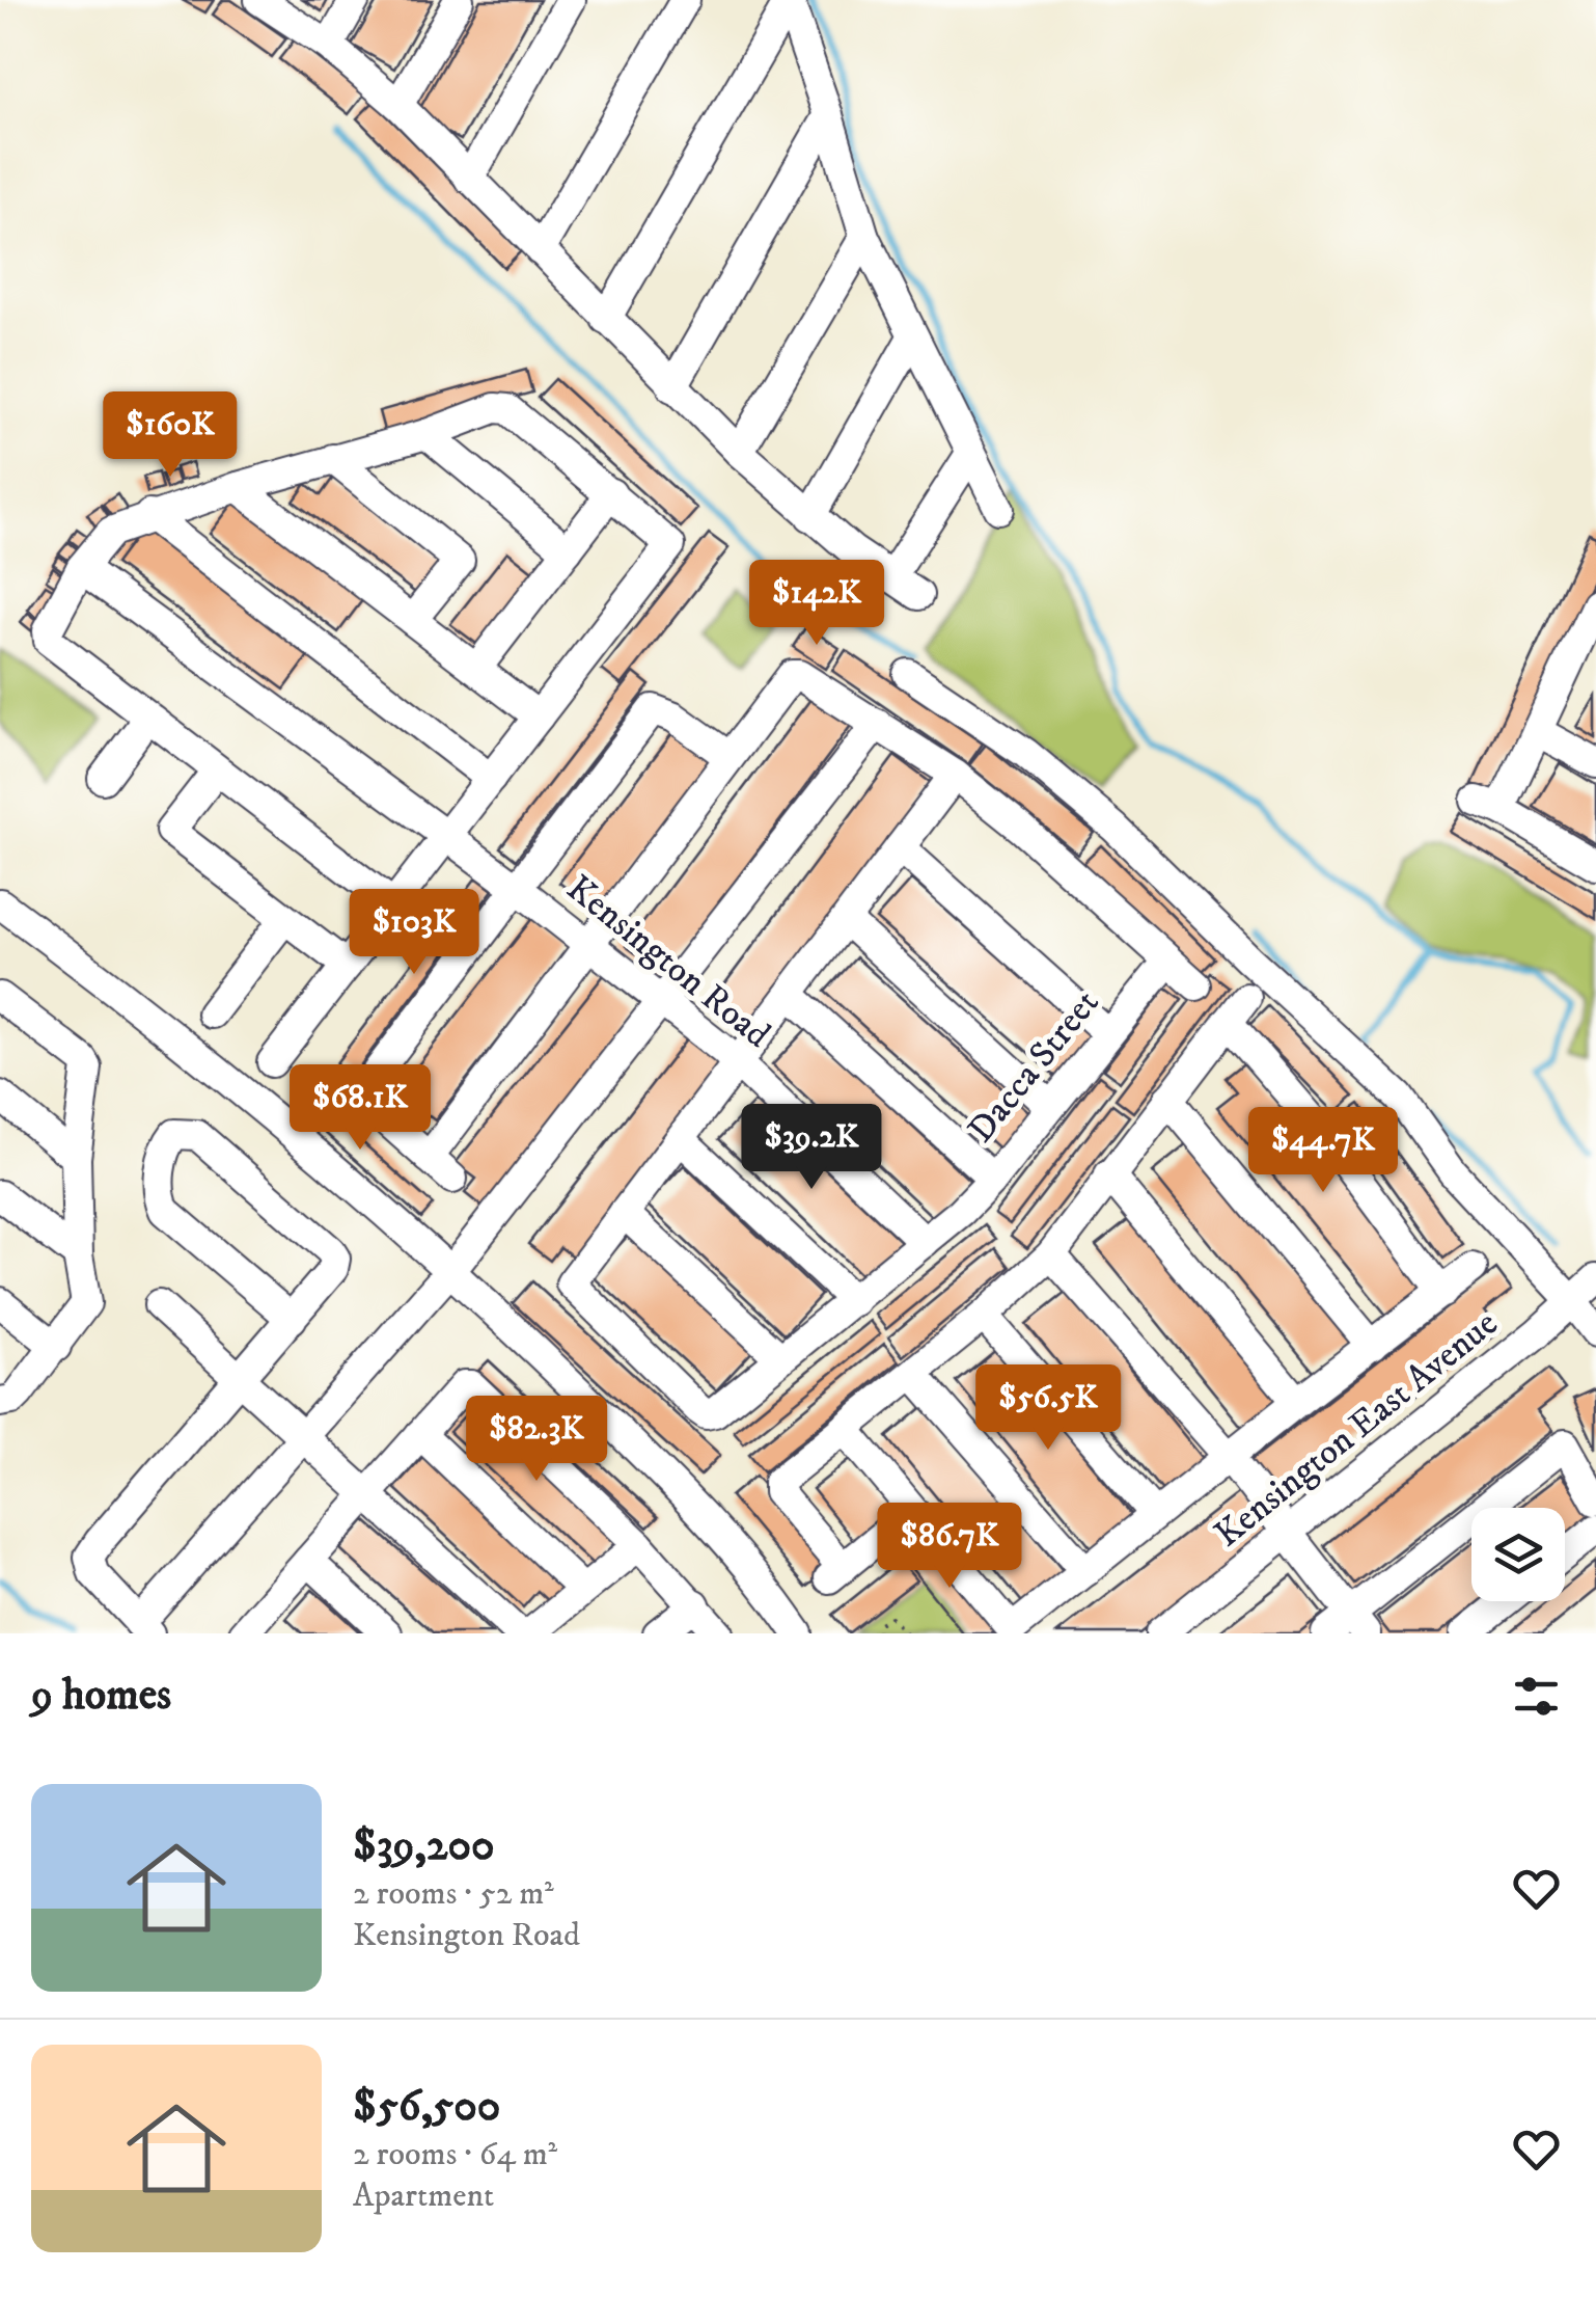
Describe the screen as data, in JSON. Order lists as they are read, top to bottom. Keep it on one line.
{"streets":{"street":["Kensington Road","Dacca Street","Kensington East Avenue"]},"crossings":[["Kensington Road","Dacca Street"]],"page":{"price":["$160K","$142K","$103K","$68.1K","$39.2K","$44.7K","$56.5K","$82.3K","$86.7K"],"heading":"9 homes","list":[{"name":"$39,200","note":"2 rooms · 52 m² · Kensington Road"},{"name":"$56,500","note":"2 rooms · 64 m² · Apartment"}]}}
